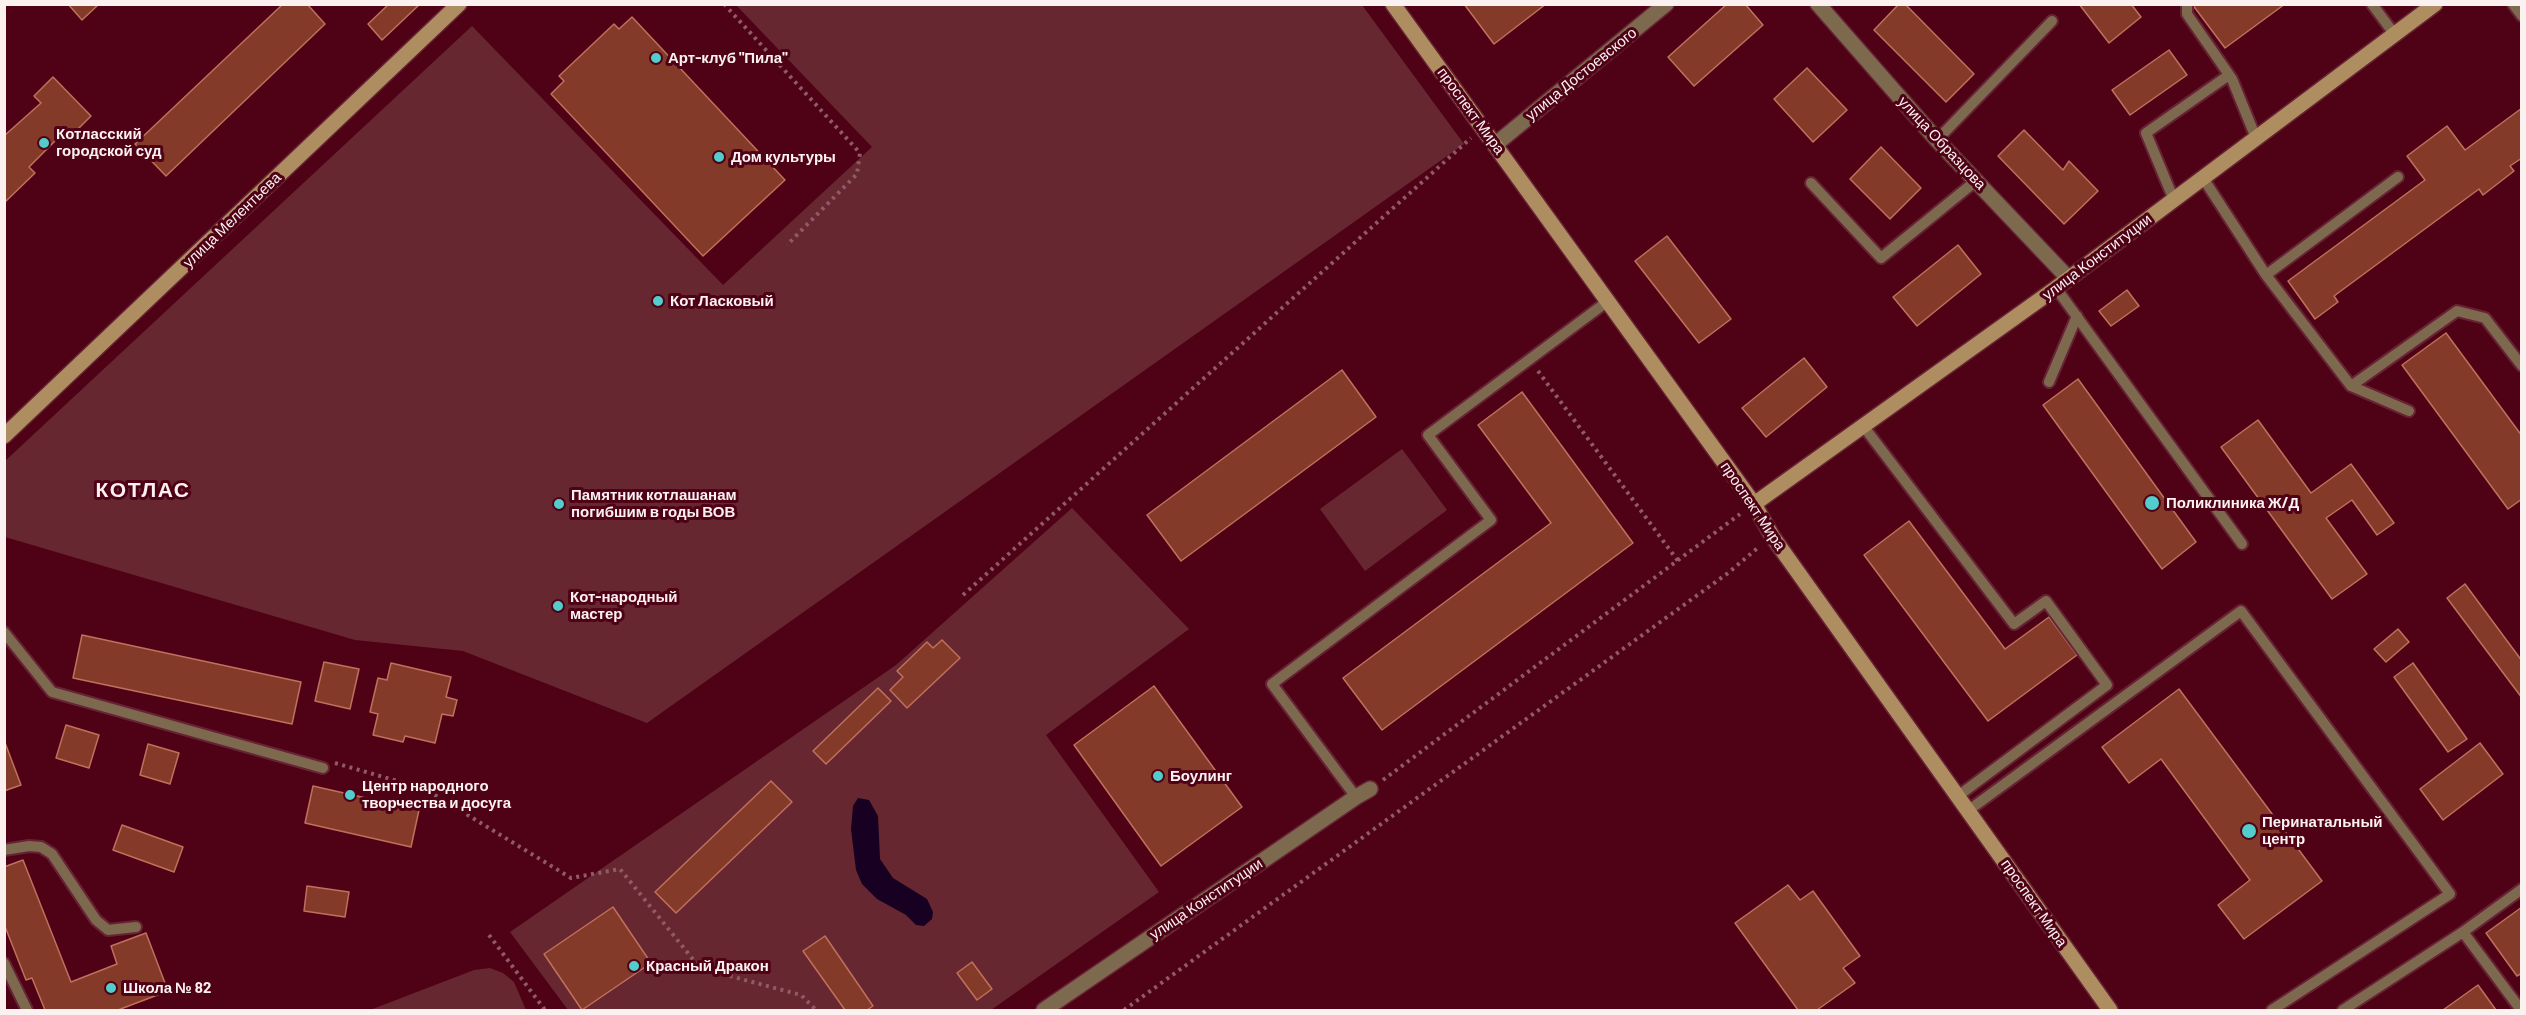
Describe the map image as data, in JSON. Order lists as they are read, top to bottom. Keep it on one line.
{"streets":{"street":["улица Достоевского","проспект Мира","улица Образцова","улица Мелентьева","улица Конституции"]},"crossings":[["улица Достоевского","проспект Мира"],["проспект Мира","улица Конституции"],["улица Образцова","улица Конституции"]],"districts":["КОТЛАС"],"places":["Арт-клуб \"Пила\"","Котласский городской суд","Дом культуры","Кот Ласковый","Поликлиника Ж/Д","Памятник котлашанам погибшим в годы ВОВ","Кот-народный мастер","Боулинг","Центр народного творчества и досуга","Перинатальный центр","Красный Дракон","Школа № 82"]}
